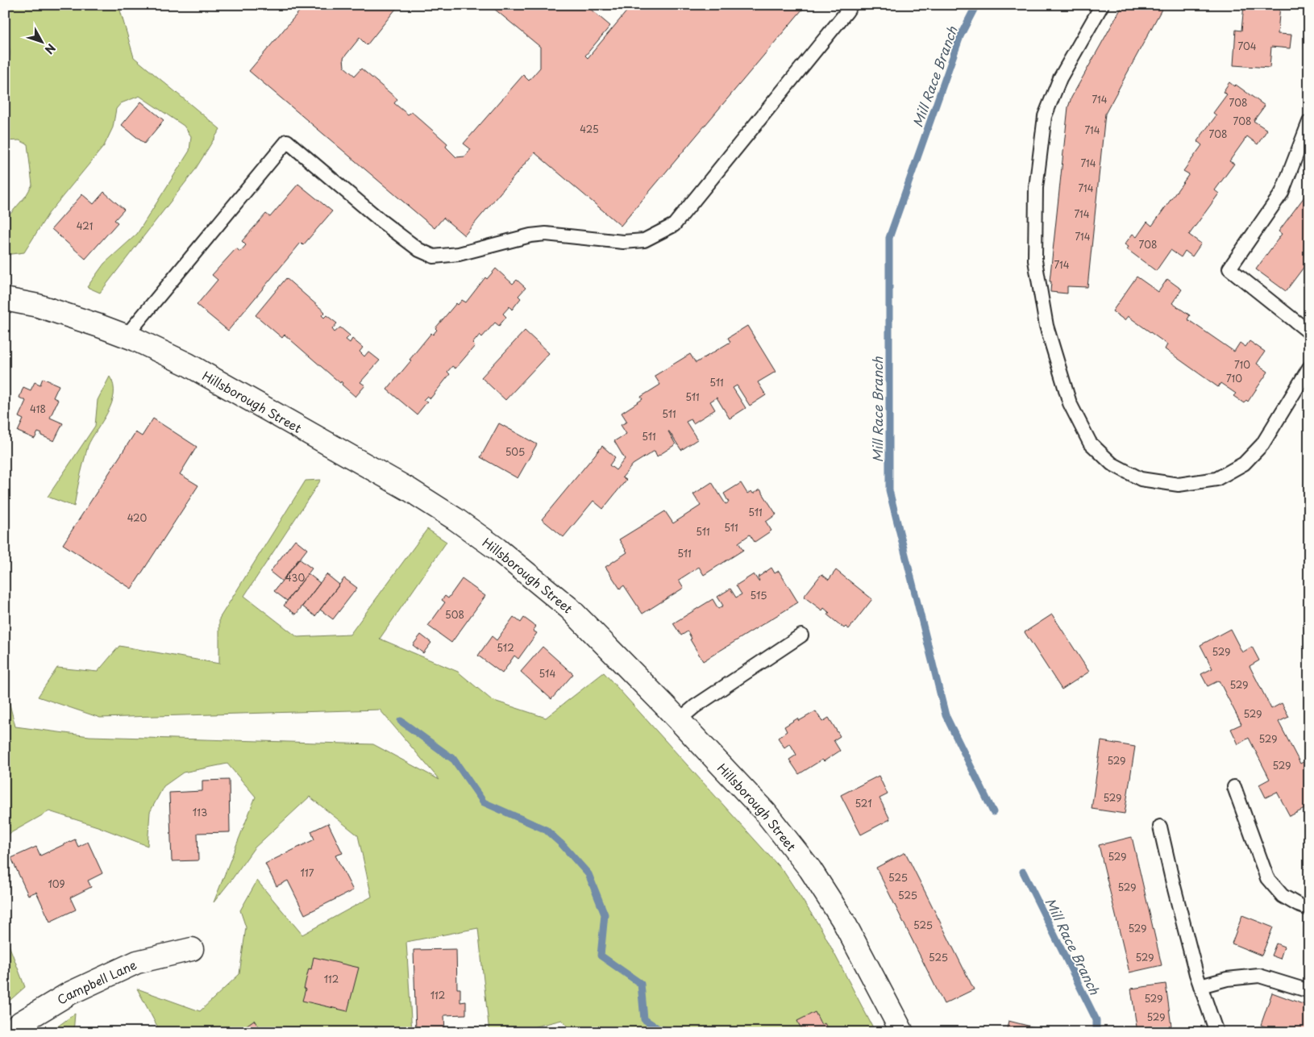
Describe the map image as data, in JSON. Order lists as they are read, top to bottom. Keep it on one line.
{"streets":{"street":["Hillsborough Street","Campbell Lane"]},"water":["Mill Race Branch"],"house_numbers":["704","714","708","708","425","714","708","714","714","714","421","714","708","714","710","710","511","511","418","511","511","505","511","420","511","511","511","430","515","508","512","529","514","529","529","529","529","529","529","521","113","529","117","525","109","529","525","525","529","525","529","112","112","529","529"],"north":"bottom right"}
